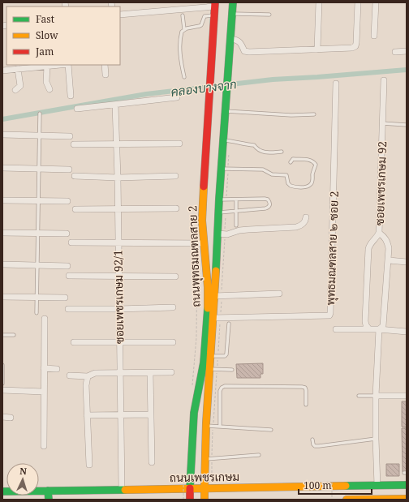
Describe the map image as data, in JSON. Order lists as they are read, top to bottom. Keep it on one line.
{"streets":{"main road":["ถนนพุทธมณฑลสาย 2","ถนนเพชรเกษม"],"street":["ซอยเพชรเกษม 92","พุทธมณฑลสาย ๒ ซอย 2","ซอยเพชรเกษม 92/1"]},"crossings":[["พุทธมณฑลสาย ๒ ซอย 2","ถนนพุทธมณฑลสาย 2"],["ถนนพุทธมณฑลสาย 2","ถนนเพชรเกษม"],["ซอยเพชรเกษม 92/1","ถนนเพชรเกษม"]],"water":["คลองบางจาก"],"legend":["Fast","Slow","Jam"],"scale_bar":"100 m","north":"top"}
